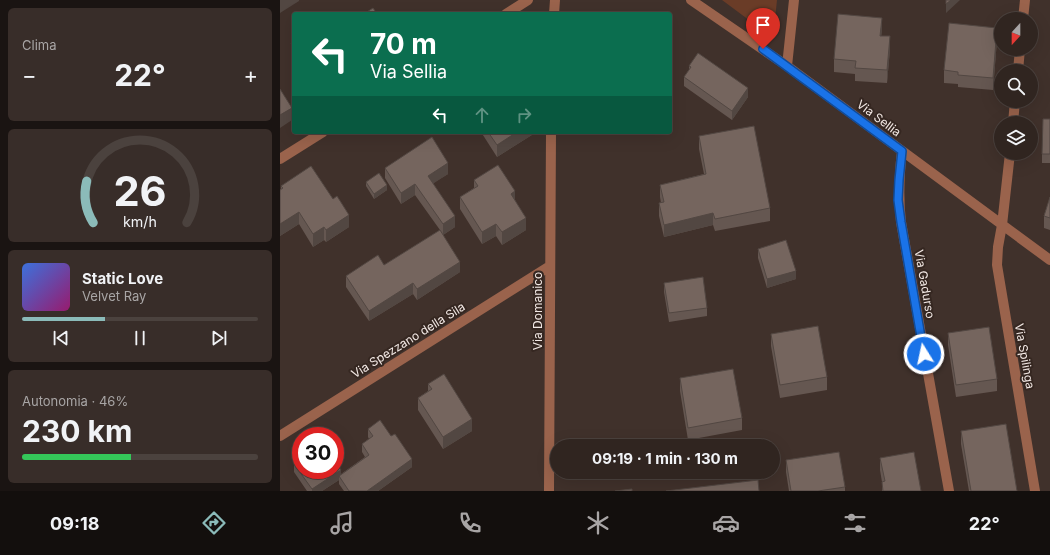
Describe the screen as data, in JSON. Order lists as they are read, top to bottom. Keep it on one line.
{"streets":{"street":["Via Sellia","Via Gadurso","Via Domanico","Via Spezzano della Sila","Via Spilinga"]},"crossings":[["Via Sellia","Via Gadurso"],["Via Sellia","Via Spilinga"],["Via Domanico","Via Spezzano della Sila"]],"north":"bottom","page":{"tile":["Clima",["Autonomia · 46%","230 km"]],"turn":["70 m","Via Sellia"],"heat":["−","22°","+"],"song":["Static Love","Velvet Ray"],"limit":"30","trip":"09:19 · 1 min · 130 m","tabs":["09:18","22°"],"gauge":["26","km/h"]}}
